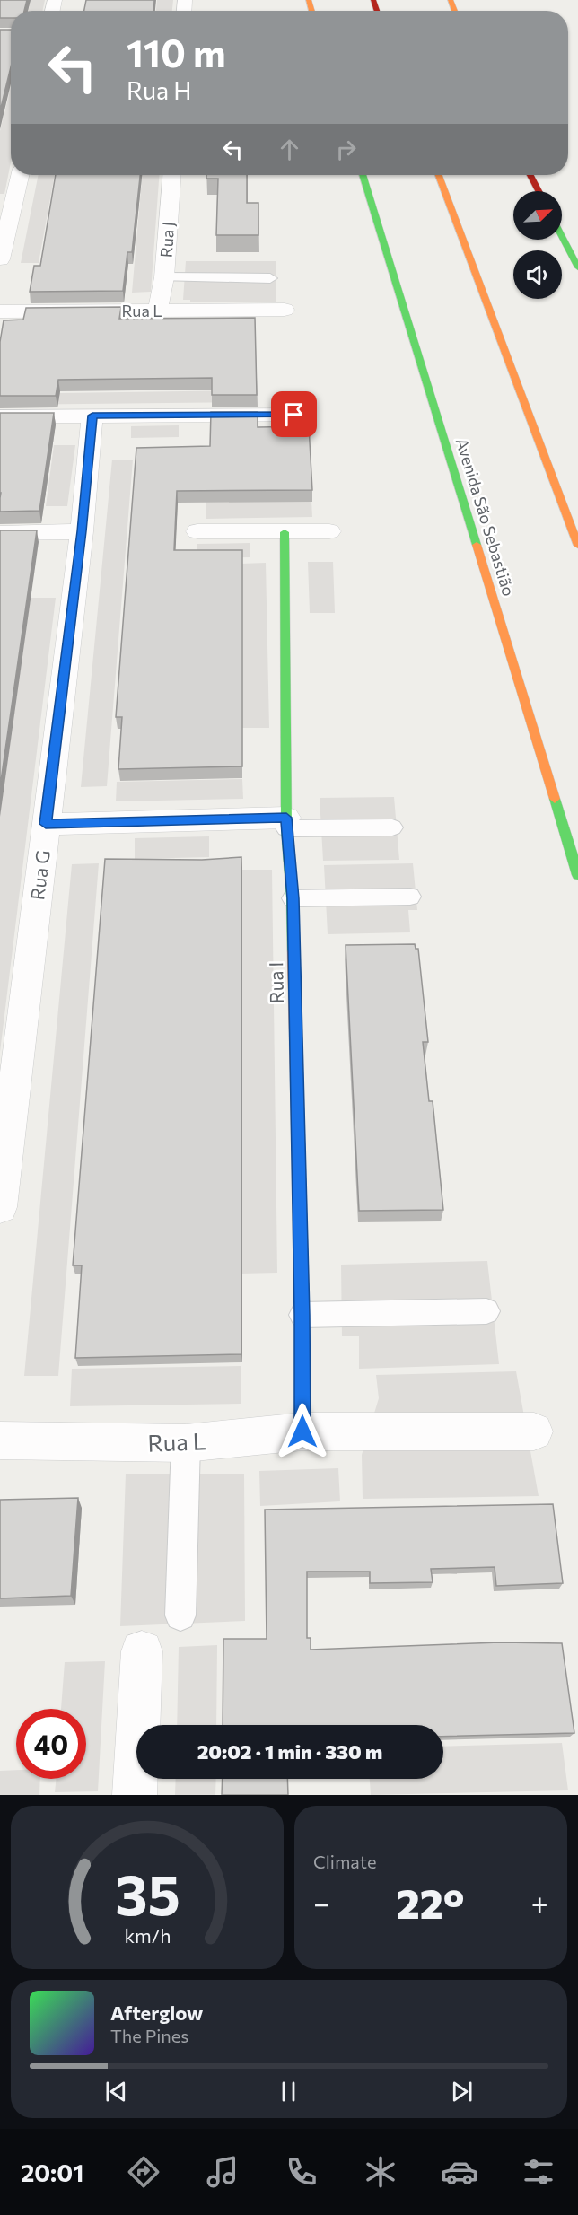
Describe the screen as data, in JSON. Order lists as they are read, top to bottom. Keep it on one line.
{"streets":{"main road":["Avenida São Sebastião","Rua I"],"street":["Rua J","Rua L","Rua G"]},"crossings":[["Rua J","Rua L"],["Rua L","Rua I"]],"north":"top right","page":{"turn":["110 m","Rua H"],"limit":"40","trip":"20:02 · 1 min · 330 m","tile":"Climate","heat":["−","22°","+"],"song":["Afterglow","The Pines"],"tabs":"20:01","gauge":["35","km/h"]}}
